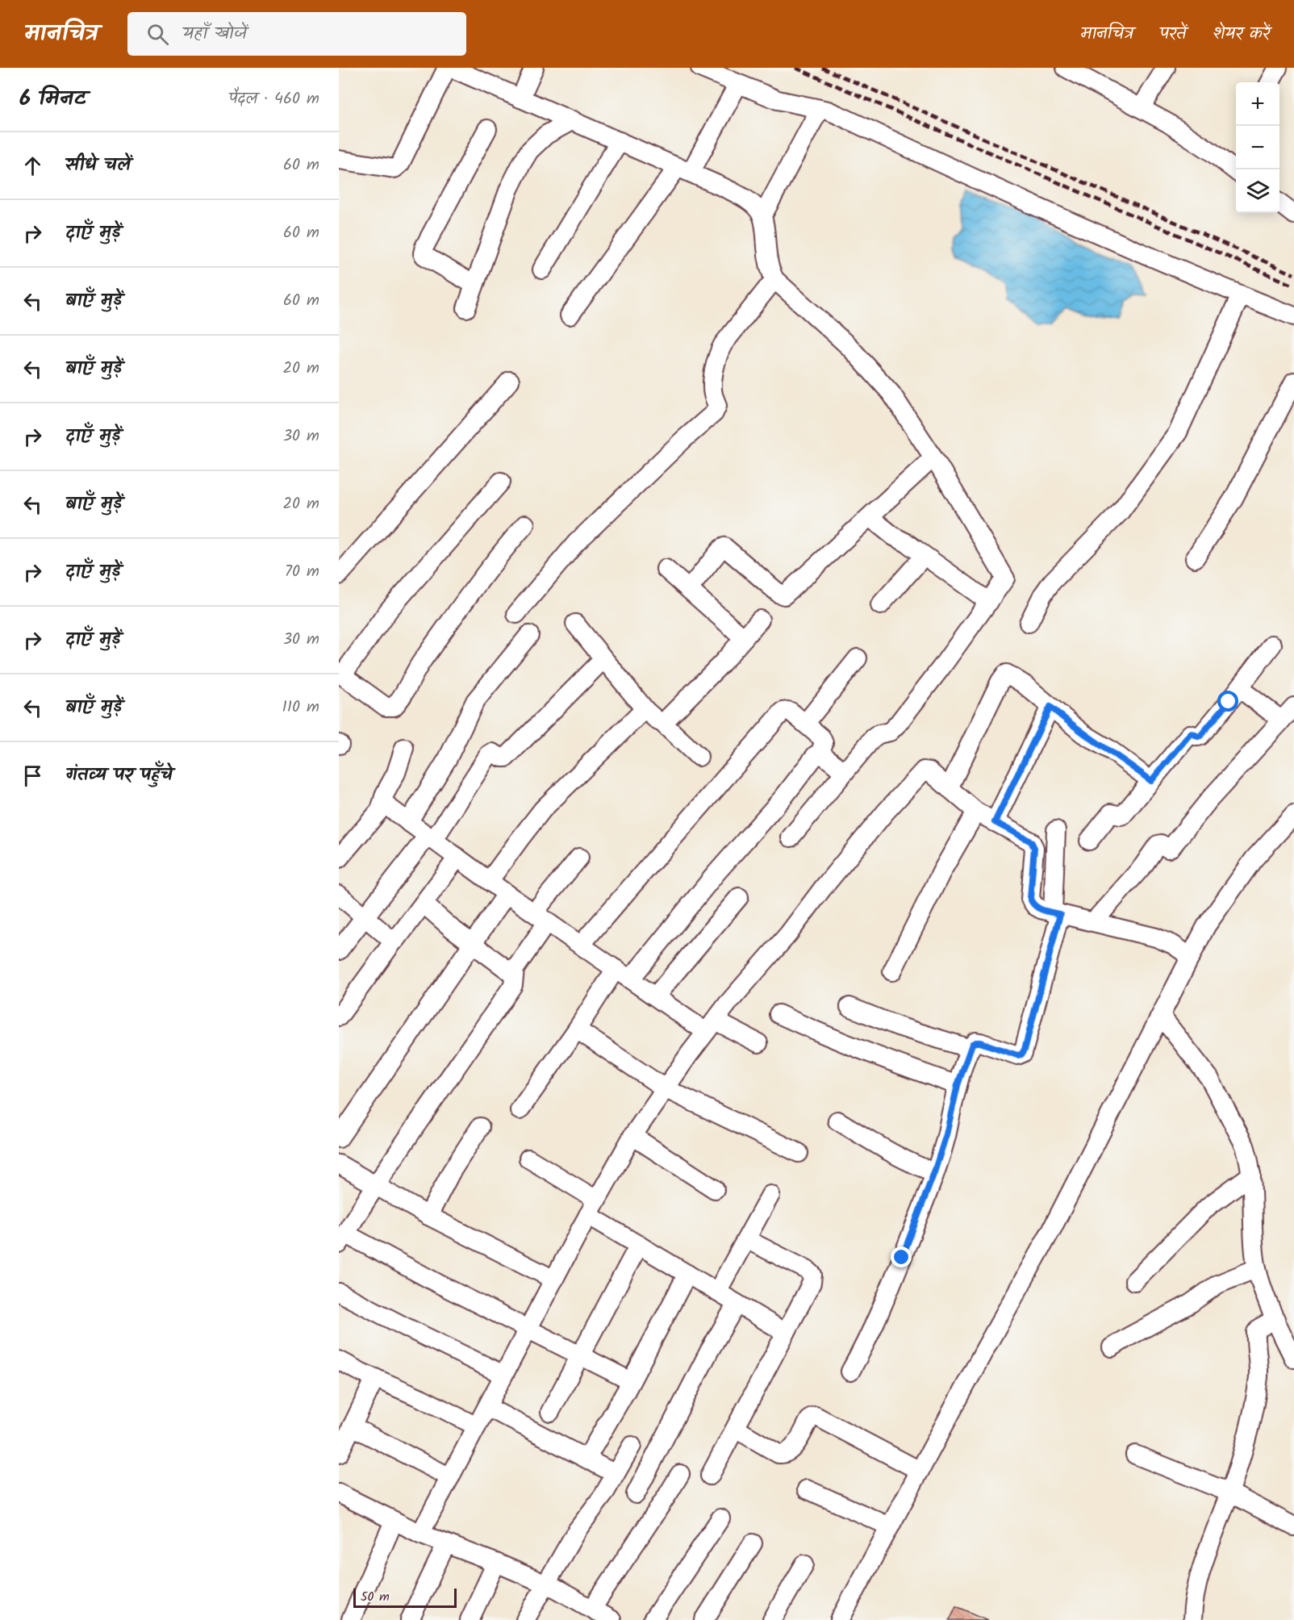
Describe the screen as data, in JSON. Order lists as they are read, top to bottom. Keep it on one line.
{"scale_bar":"50 m","page":{"header":"मानचित्र","search":"यहाँ खोजें","nav":["मानचित्र","परतें","शेयर करें"],"heading":["6 मिनट","पैदल · 460 m"],"map_buttons":["+","−"],"list":[["सीधे चलें","60 m"],["दाएँ मुड़ें","60 m"],["बाएँ मुड़ें","60 m"],["बाएँ मुड़ें","20 m"],["दाएँ मुड़ें","30 m"],["बाएँ मुड़ें","20 m"],["दाएँ मुड़ें","70 m"],["दाएँ मुड़ें","30 m"],["बाएँ मुड़ें","110 m"],"गंतव्य पर पहुँचे"],"scale":"50 m"}}
